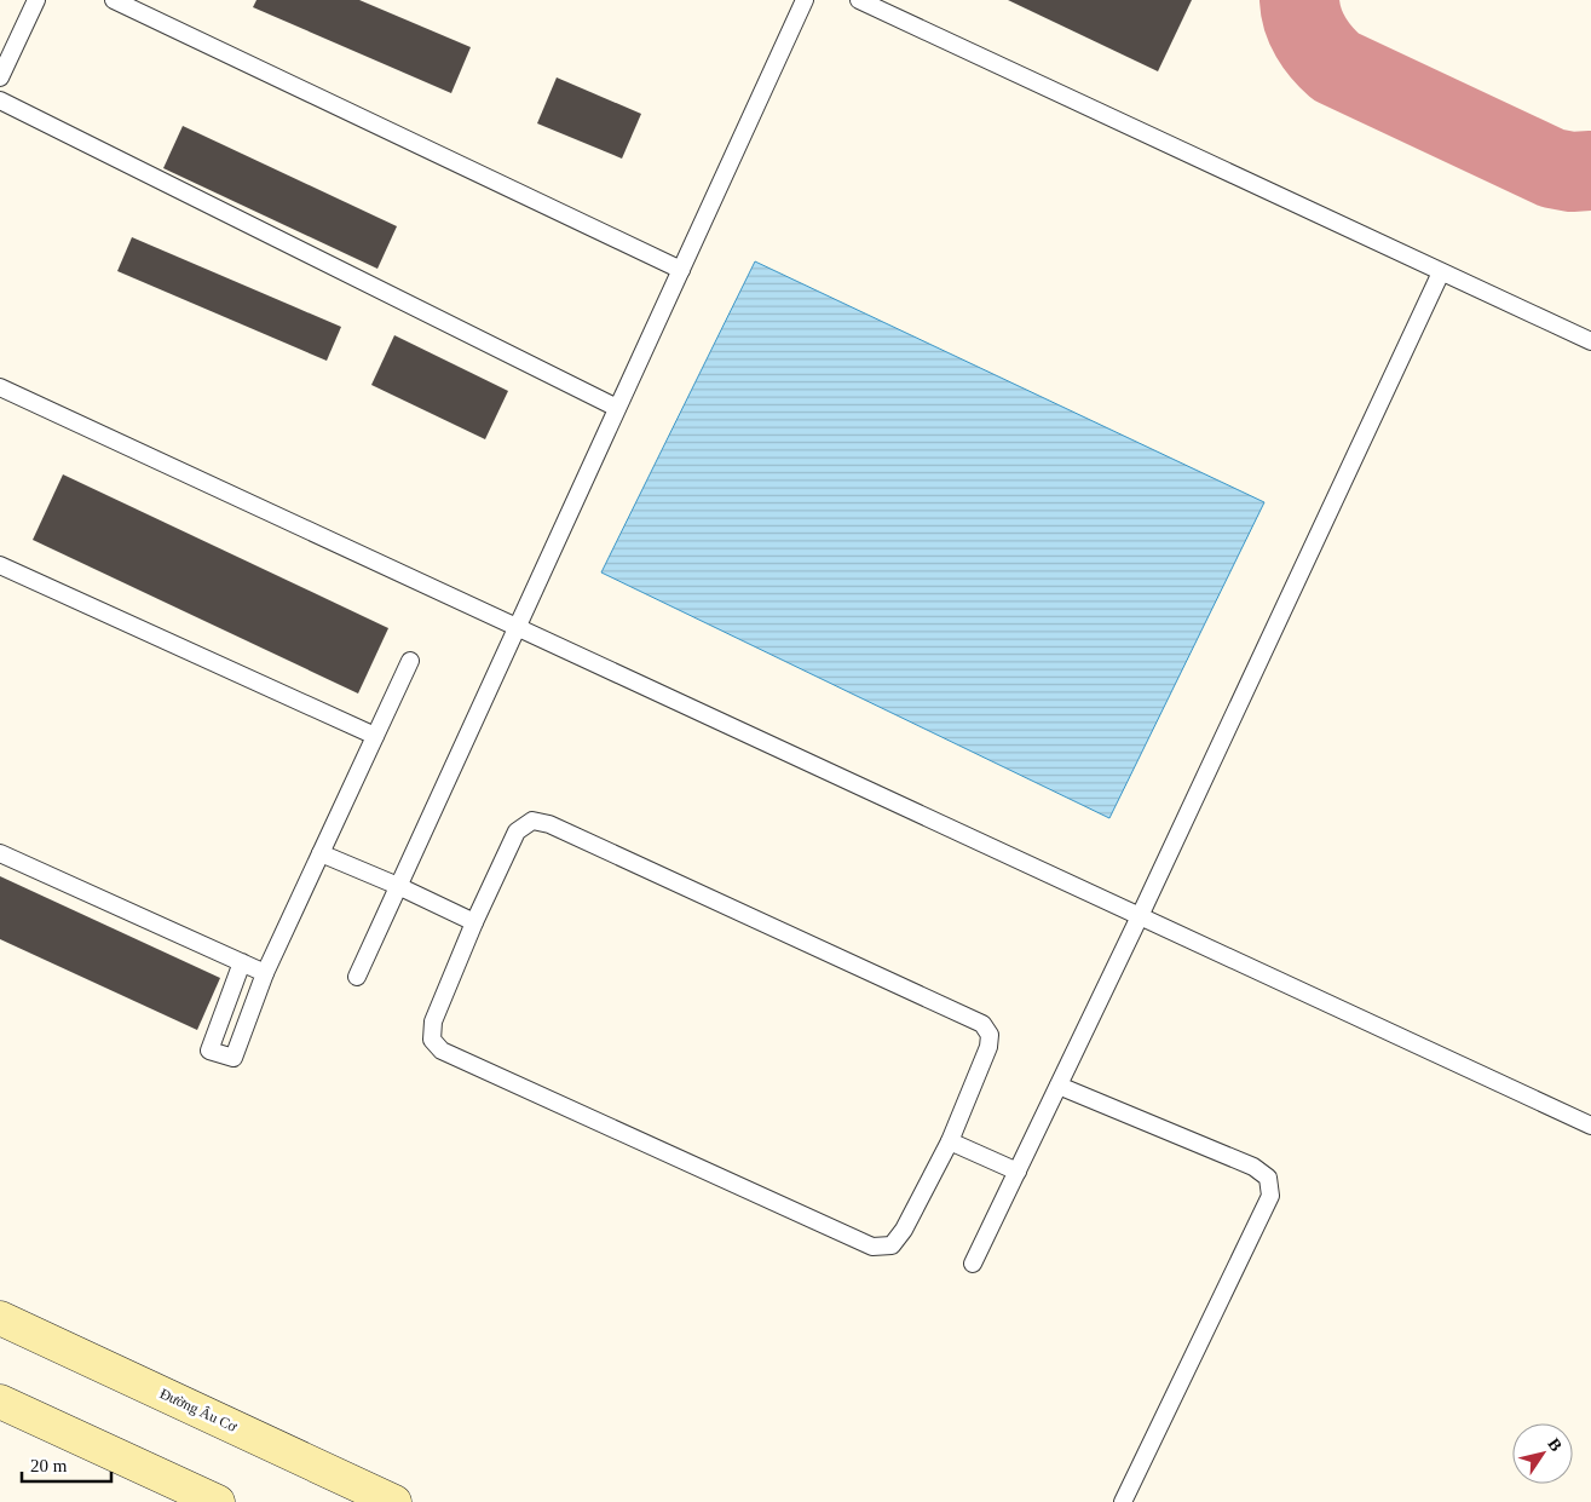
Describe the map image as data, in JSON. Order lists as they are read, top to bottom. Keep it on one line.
{"streets":{"street":["Đường Âu Cơ"]},"scale_bar":"20 m","north":"top right"}
